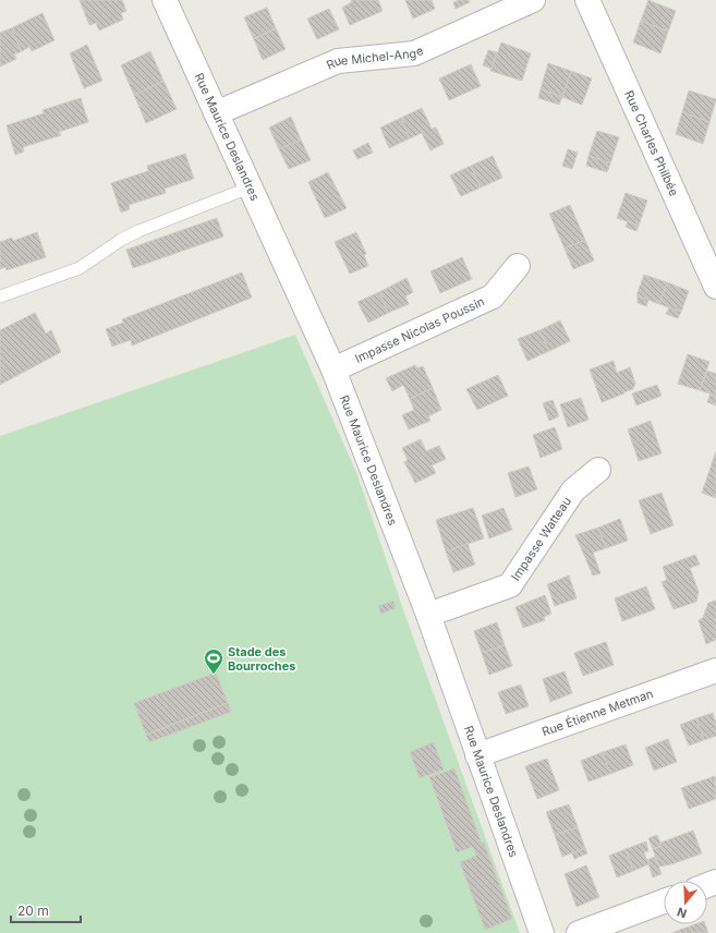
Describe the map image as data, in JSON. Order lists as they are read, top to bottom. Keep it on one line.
{"streets":{"street":["Rue Michel-Ange","Rue Maurice Deslandres","Rue Charles Philbée","Impasse Nicolas Poussin","Impasse Watteau","Rue Étienne Metman"]},"crossings":[["Rue Michel-Ange","Rue Maurice Deslandres"],["Rue Maurice Deslandres","Impasse Nicolas Poussin"],["Rue Maurice Deslandres","Impasse Watteau"],["Rue Maurice Deslandres","Rue Étienne Metman"]],"places":{"sports":["Stade des Bourroches"]},"scale_bar":"20 m","north":"bottom"}
